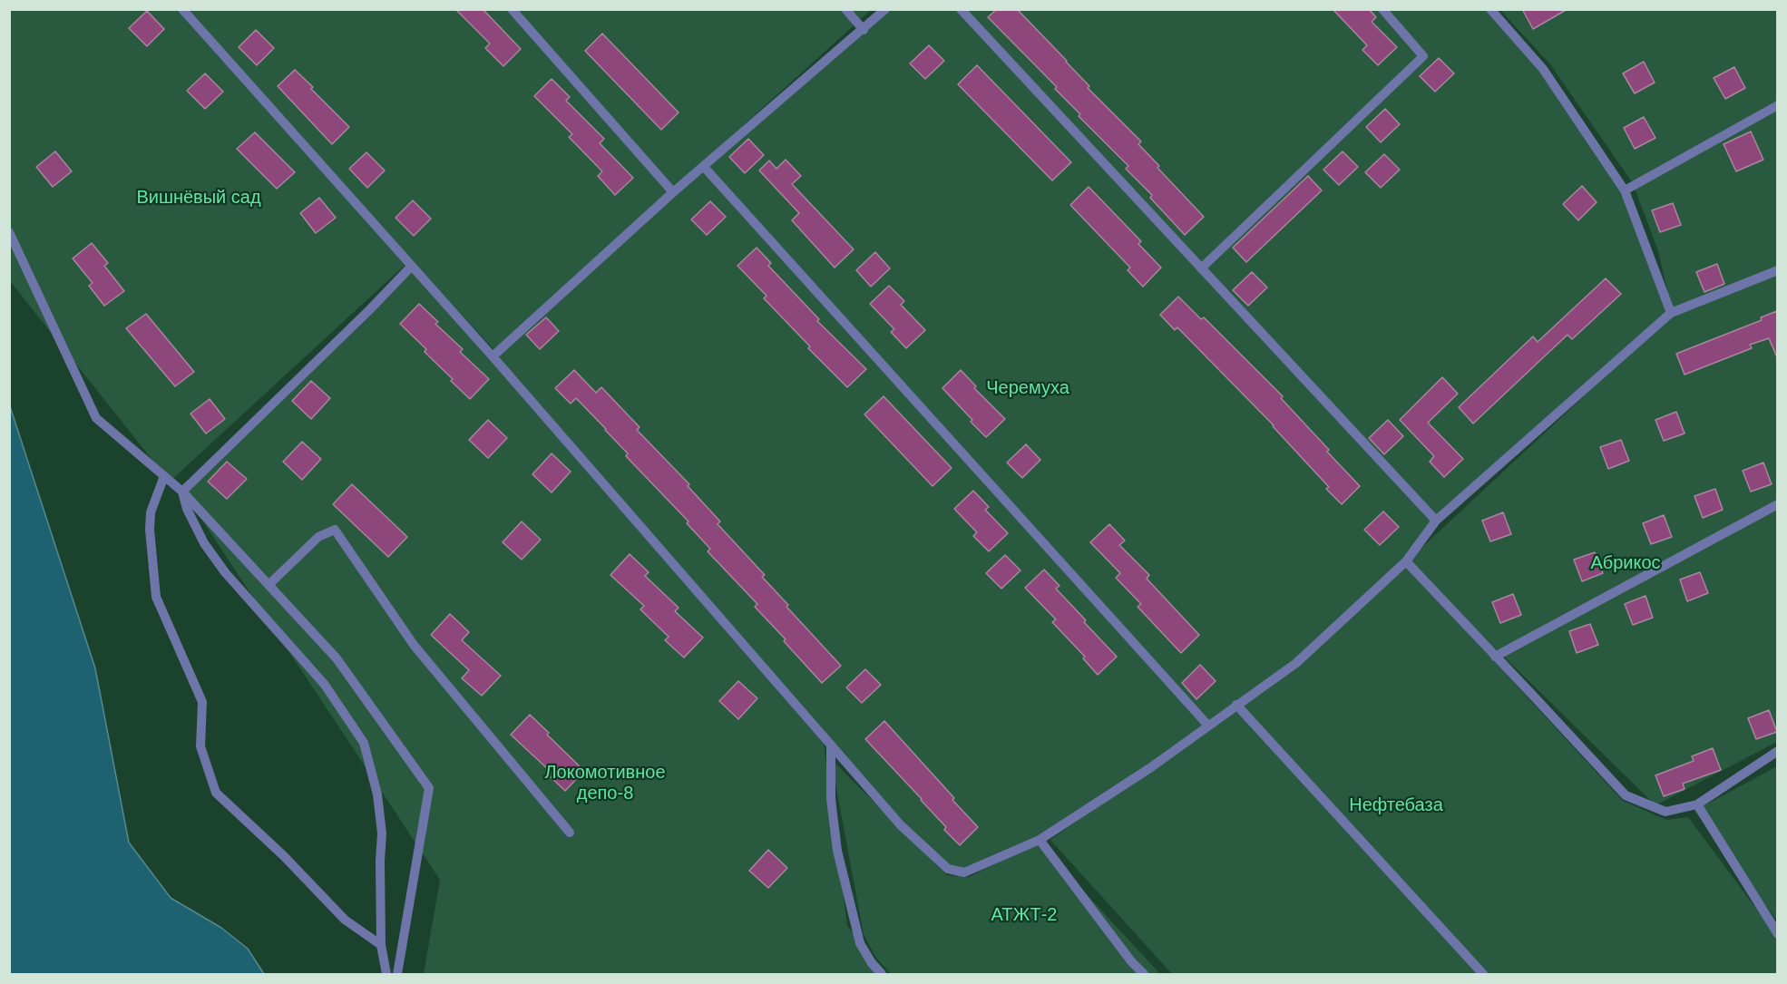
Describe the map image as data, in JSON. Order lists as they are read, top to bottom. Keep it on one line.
{"parks":["Вишнёвый сад","Черемуха","Абрикос","Локомотивное депо-8","Нефтебаза","АТЖТ-2"]}
